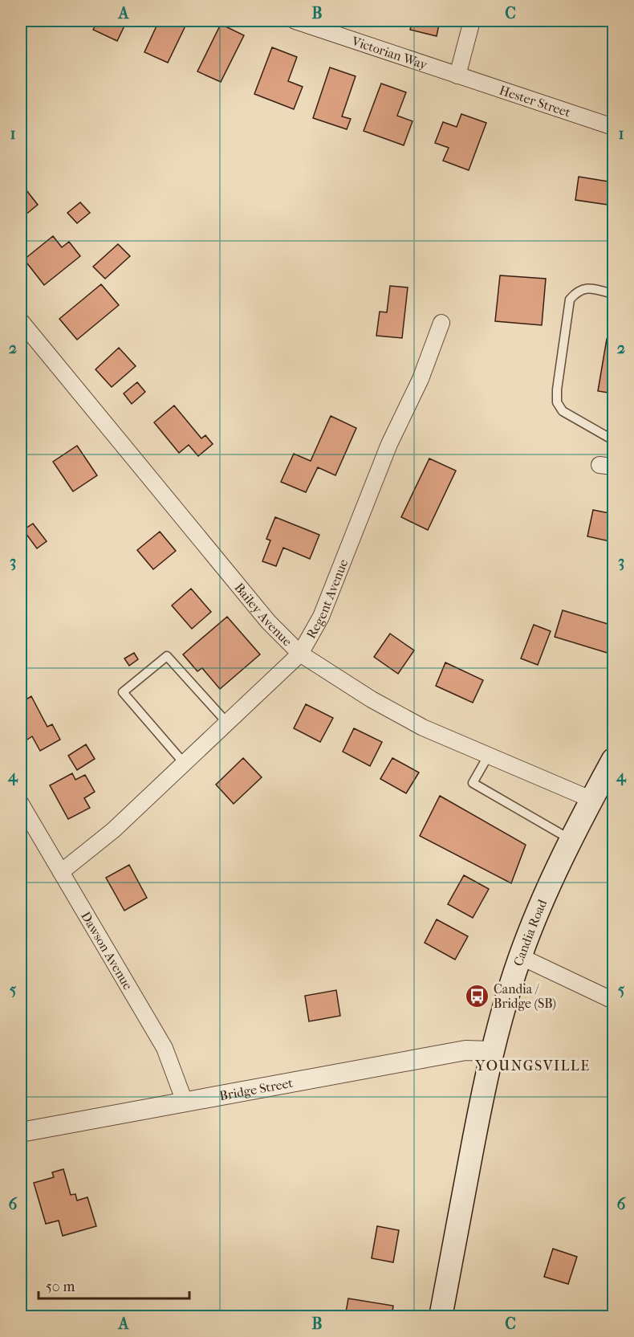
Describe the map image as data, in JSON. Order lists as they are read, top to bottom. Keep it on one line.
{"streets":{"main road":["Candia Road"],"street":["Victorian Way","Hester Street","Regent Avenue","Bailey Avenue","Dawson Avenue","Bridge Street"]},"crossings":[["Victorian Way","Hester Street"],["Regent Avenue","Bailey Avenue"],["Regent Avenue","Dawson Avenue"],["Bailey Avenue","Candia Road"],["Candia Road","Bridge Street"],["Dawson Avenue","Bridge Street"]],"districts":["YOUNGSVILLE"],"places":{"bus stop":["Candia / Bridge (SB)"]},"scale_bar":"50 m","grid":{"columns":["A","B","C"],"rows":["1","2","3","4","5","6"]}}
